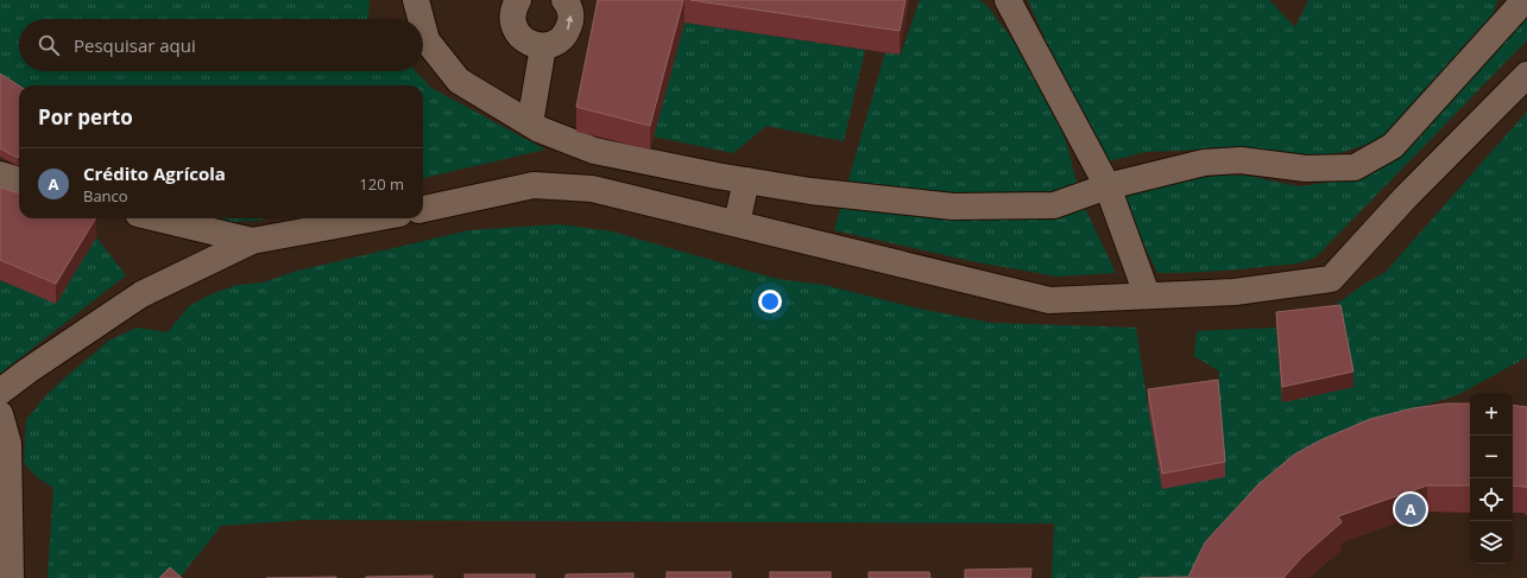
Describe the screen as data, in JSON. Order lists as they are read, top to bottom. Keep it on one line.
{"page":{"search":"Pesquisar aqui","heading":"Por perto","list":[{"mark":"A","name":"Crédito Agrícola","note":"Banco","value":"120 m"}],"map_buttons":["+","−"],"pins":"A"}}
